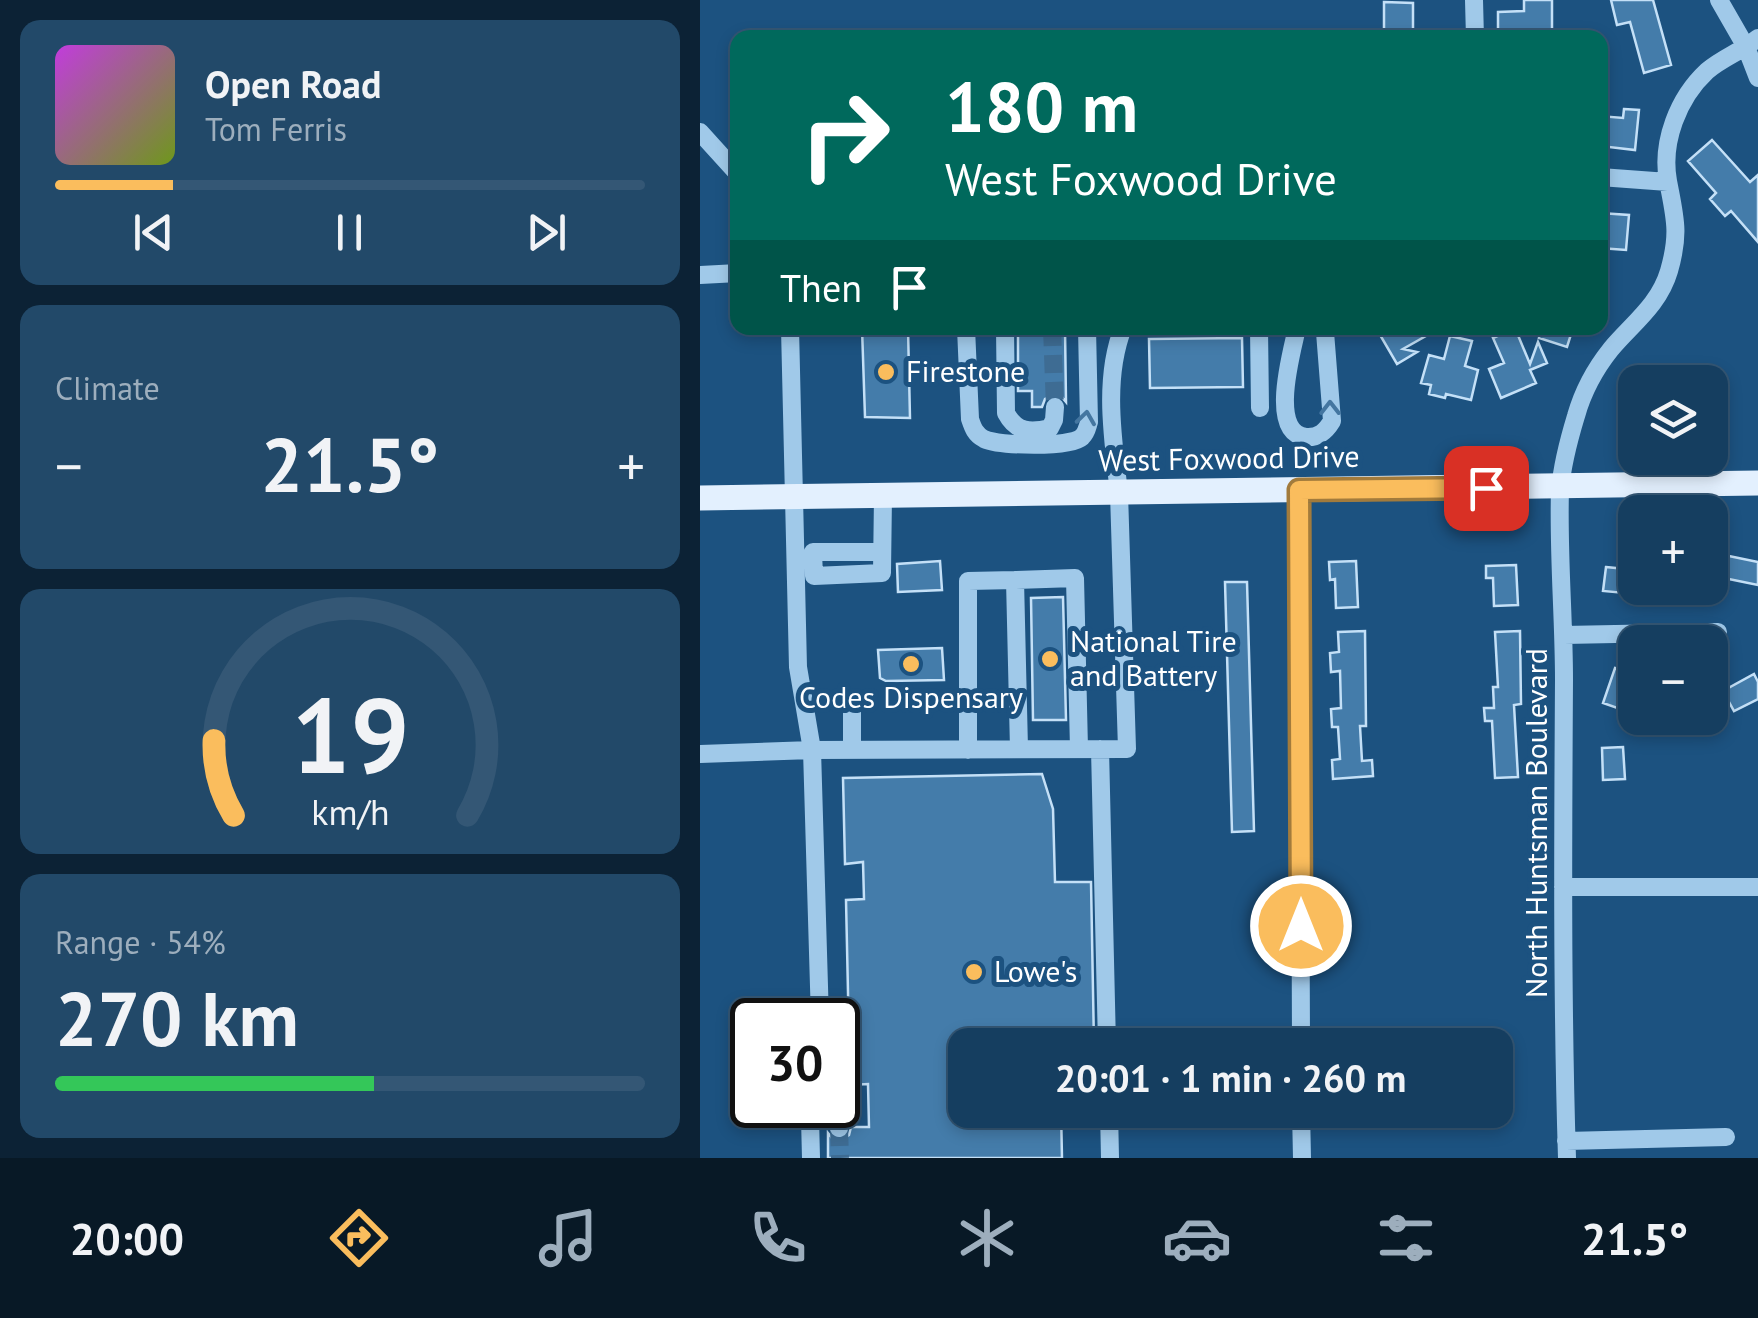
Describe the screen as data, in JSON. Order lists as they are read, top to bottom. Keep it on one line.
{"streets":{"main road":["West Foxwood Drive"],"street":["North Huntsman Boulevard"]},"crossings":[["West Foxwood Drive","North Huntsman Boulevard"]],"places":["Firestone","National Tire and Battery","Codes Dispensary","Lowe's"],"page":{"turn":["180 m","West Foxwood Drive"],"song":["Open Road","Tom Ferris"],"then":"Then","tile":["Climate",["Range · 54%","270 km"]],"map_buttons":["+","−"],"heat":["−","21.5°","+"],"limit":"30","trip":"20:01 · 1 min · 260 m","tabs":["20:00","21.5°"],"gauge":["19","km/h"]}}
